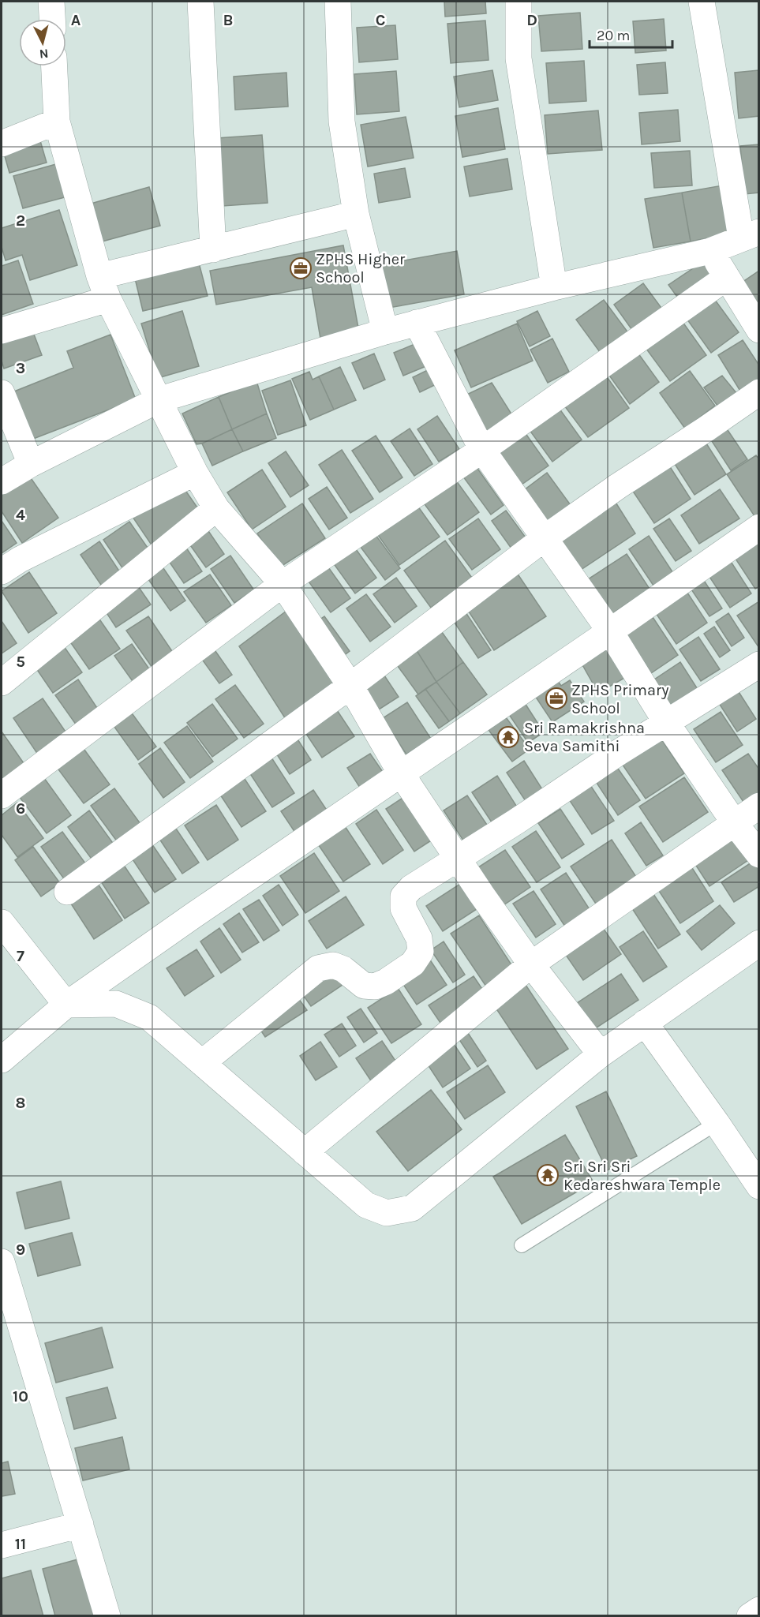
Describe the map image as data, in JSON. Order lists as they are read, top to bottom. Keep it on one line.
{"places":{"office":["ZPHS Higher School","ZPHS Primary School"],"temple":["Sri Ramakrishna Seva Samithi","Sri Sri Sri Kedareshwara Temple"]},"scale_bar":"20 m","north":"bottom","grid":{"columns":["A","B","C","D"],"rows":["2","3","4","5","6","7","8","9","10","11"]}}
